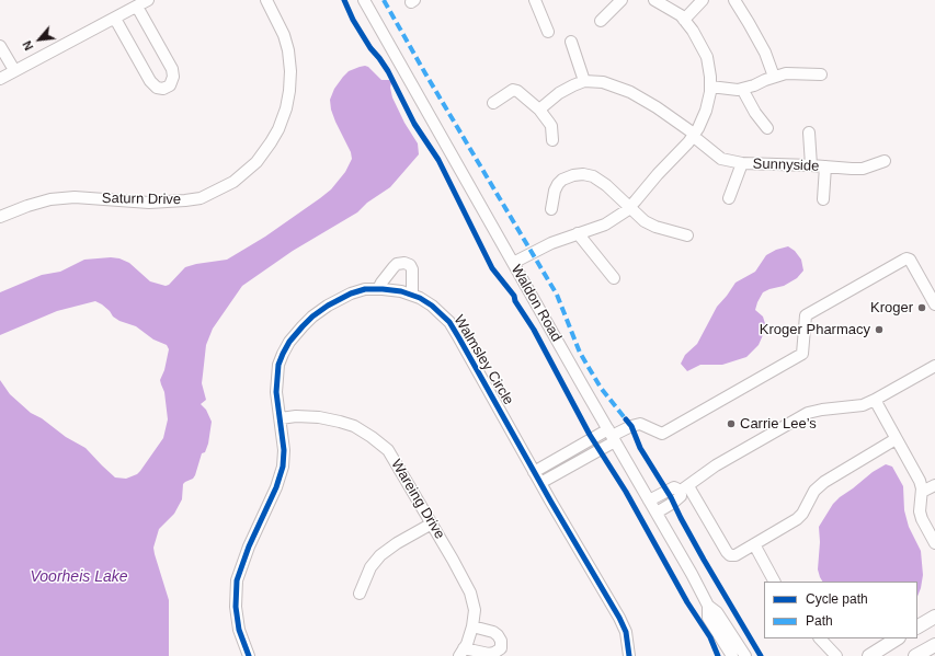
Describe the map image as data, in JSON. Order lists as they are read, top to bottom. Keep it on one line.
{"streets":{"street":["Sunnyside","Saturn Drive","Waldon Road","Walmsley Circle","Wareing Drive"]},"crossings":[["Walmsley Circle","Wareing Drive"]],"water":["Voorheis Lake"],"places":["Kroger","Kroger Pharmacy","Carrie Lee’s"],"legend":["Cycle path","Path"],"north":"bottom left"}
